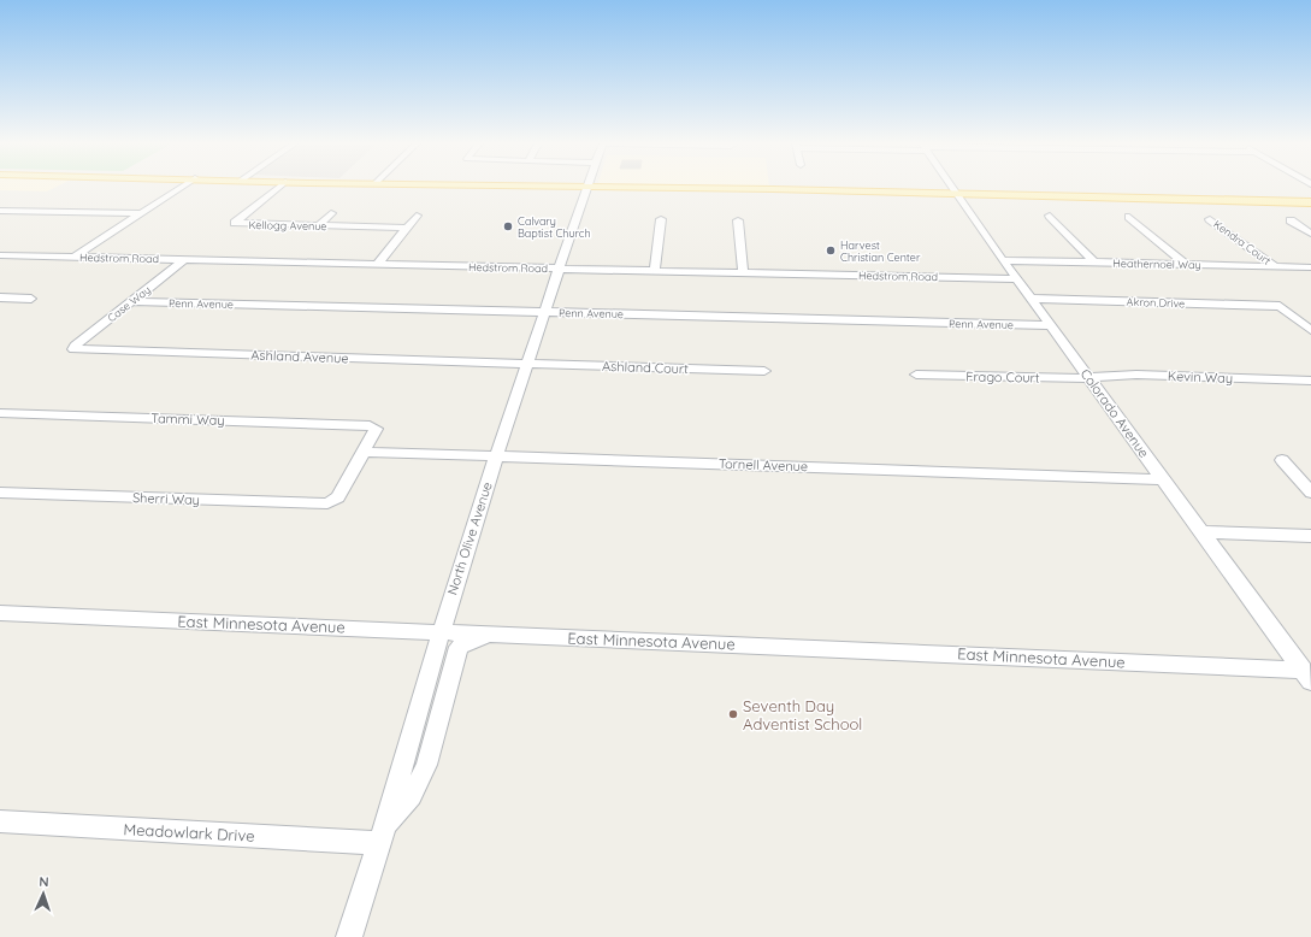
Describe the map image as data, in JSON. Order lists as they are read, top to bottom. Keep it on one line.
{"streets":{"street":["Kellogg Avenue","Kendra Court","Hedstrom Road","Heathernoel Way","Akron Drive","Case Way","Penn Avenue","Ashland Avenue","Ashland Court","Frago Court","Kevin Way","Colorado Avenue","Tammi Way","Tornell Avenue","Sherri Way","North Olive Avenue","East Minnesota Avenue","Meadowlark Drive"]},"crossings":[["Kendra Court","Heathernoel Way"],["Hedstrom Road","Case Way"],["Hedstrom Road","Colorado Avenue"],["Hedstrom Road","North Olive Avenue"],["Heathernoel Way","Colorado Avenue"],["Akron Drive","Colorado Avenue"],["Case Way","Penn Avenue"],["Case Way","Ashland Avenue"],["Penn Avenue","Colorado Avenue"],["Penn Avenue","North Olive Avenue"],["Ashland Avenue","Ashland Court"],["Ashland Avenue","North Olive Avenue"],["Ashland Court","North Olive Avenue"],["Frago Court","Kevin Way"],["Frago Court","Colorado Avenue"],["Kevin Way","Colorado Avenue"],["Colorado Avenue","Tornell Avenue"],["Colorado Avenue","East Minnesota Avenue"],["Tammi Way","Tornell Avenue"],["Tammi Way","Sherri Way"],["Tornell Avenue","Sherri Way"],["Tornell Avenue","North Olive Avenue"],["North Olive Avenue","East Minnesota Avenue"],["North Olive Avenue","Meadowlark Drive"]],"places":["Calvary Baptist Church","Harvest Christian Center","Seventh Day Adventist School"],"north":"top"}
